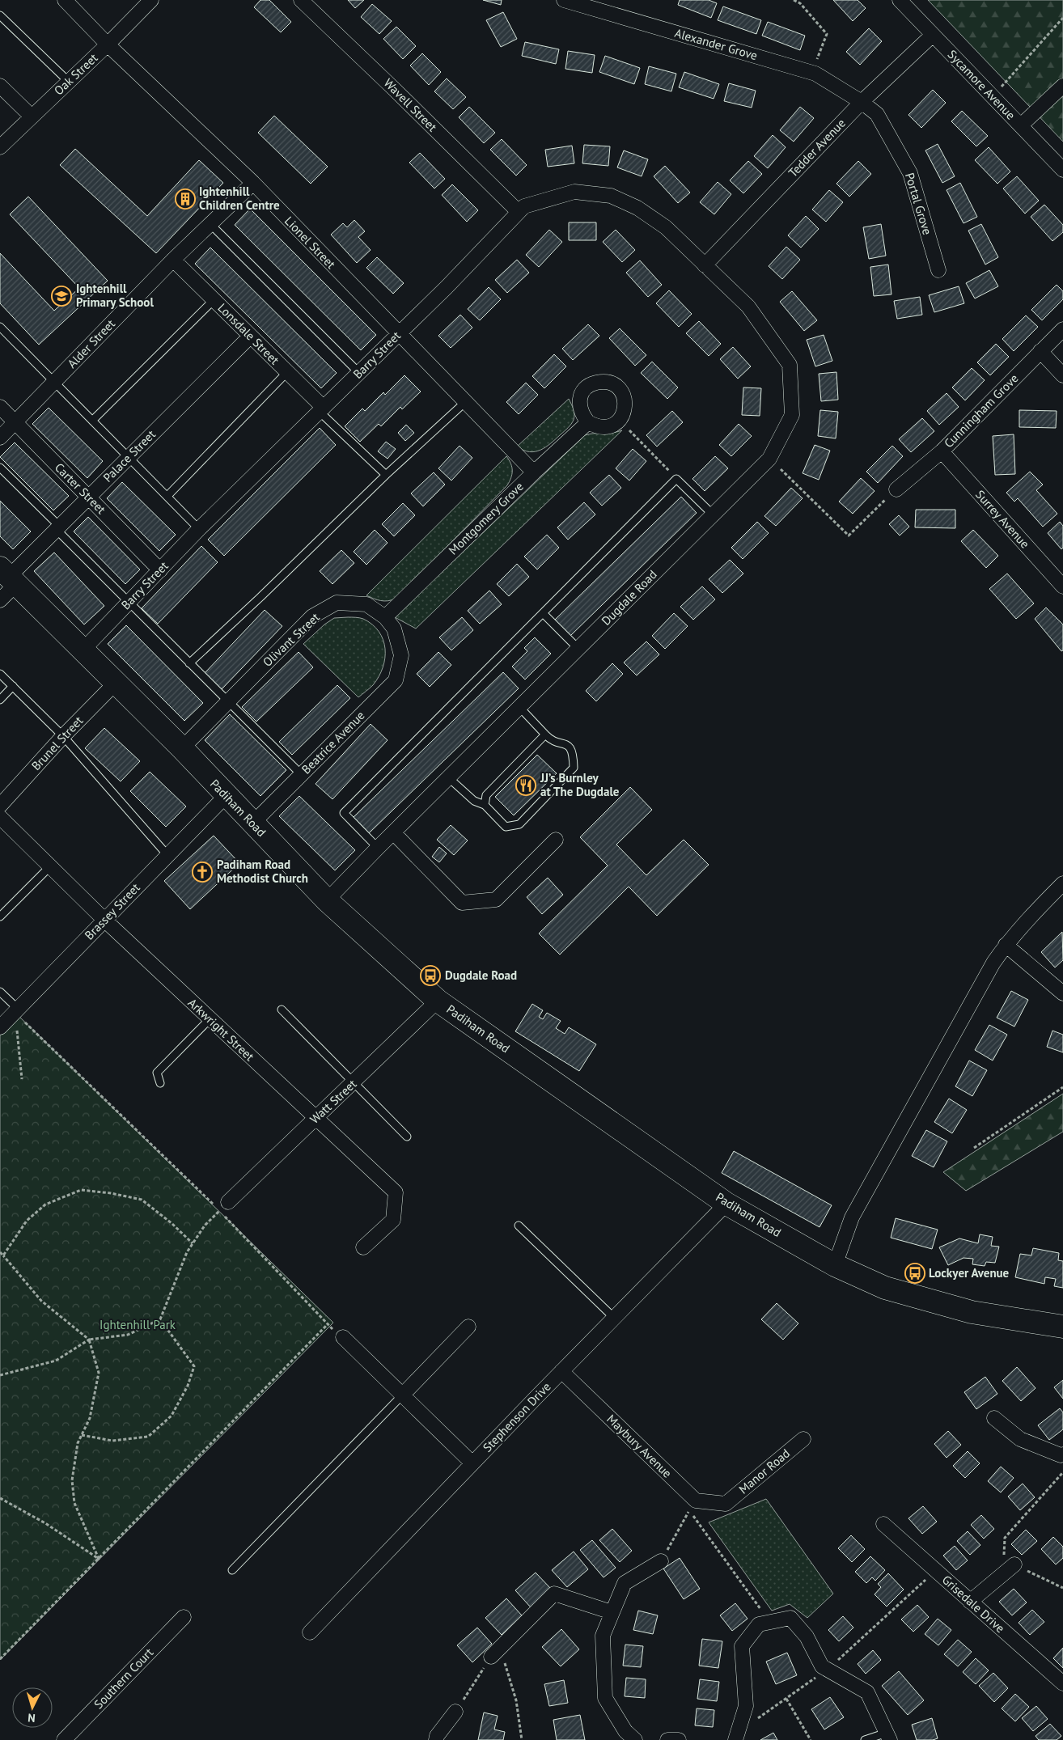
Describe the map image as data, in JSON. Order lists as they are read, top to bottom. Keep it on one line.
{"streets":{"main road":["Padiham Road"],"street":["Alexander Grove","Oak Street","Sycamore Avenue","Wavell Street","Tedder Avenue","Portal Grove","Lionel Street","Lonsdale Street","Alder Street","Barry Street","Cunningham Grove","Palace Street","Carter Street","Montgomery Grove","Surrey Avenue","Dugdale Road","Olivant Street","Beatrice Avenue","Brunel Street","Brassey Street","Arkwright Street","Watt Street","Stephenson Drive","Maybury Avenue","Manor Road","Grisedale Drive","Southern Court"]},"crossings":[["Alexander Grove","Tedder Avenue"],["Alexander Grove","Portal Grove"],["Oak Street","Lionel Street"],["Sycamore Avenue","Tedder Avenue"],["Wavell Street","Barry Street"],["Tedder Avenue","Portal Grove"],["Tedder Avenue","Barry Street"],["Tedder Avenue","Dugdale Road"],["Lionel Street","Alder Street"],["Lionel Street","Barry Street"],["Lionel Street","Montgomery Grove"],["Lonsdale Street","Alder Street"],["Lonsdale Street","Barry Street"],["Lonsdale Street","Palace Street"],["Alder Street","Carter Street"],["Barry Street","Carter Street"],["Barry Street","Dugdale Road"],["Barry Street","Padiham Road"],["Cunningham Grove","Surrey Avenue"],["Palace Street","Carter Street"],["Palace Street","Padiham Road"],["Montgomery Grove","Olivant Street"],["Dugdale Road","Padiham Road"],["Olivant Street","Beatrice Avenue"],["Olivant Street","Padiham Road"],["Beatrice Avenue","Padiham Road"],["Brunel Street","Padiham Road"],["Padiham Road","Brassey Street"],["Padiham Road","Watt Street"],["Padiham Road","Stephenson Drive"],["Brassey Street","Arkwright Street"],["Arkwright Street","Watt Street"],["Stephenson Drive","Maybury Avenue"],["Maybury Avenue","Manor Road"]],"parks":["Ightenhill Park"],"places":{"building":["Ightenhill Children Centre"],"school or university":["Ightenhill Primary School"],"restaurant":["JJ’s Burnley at The Dugdale"],"church":["Padiham Road Methodist Church"],"bus stop":["Dugdale Road","Lockyer Avenue"]},"north":"bottom"}
